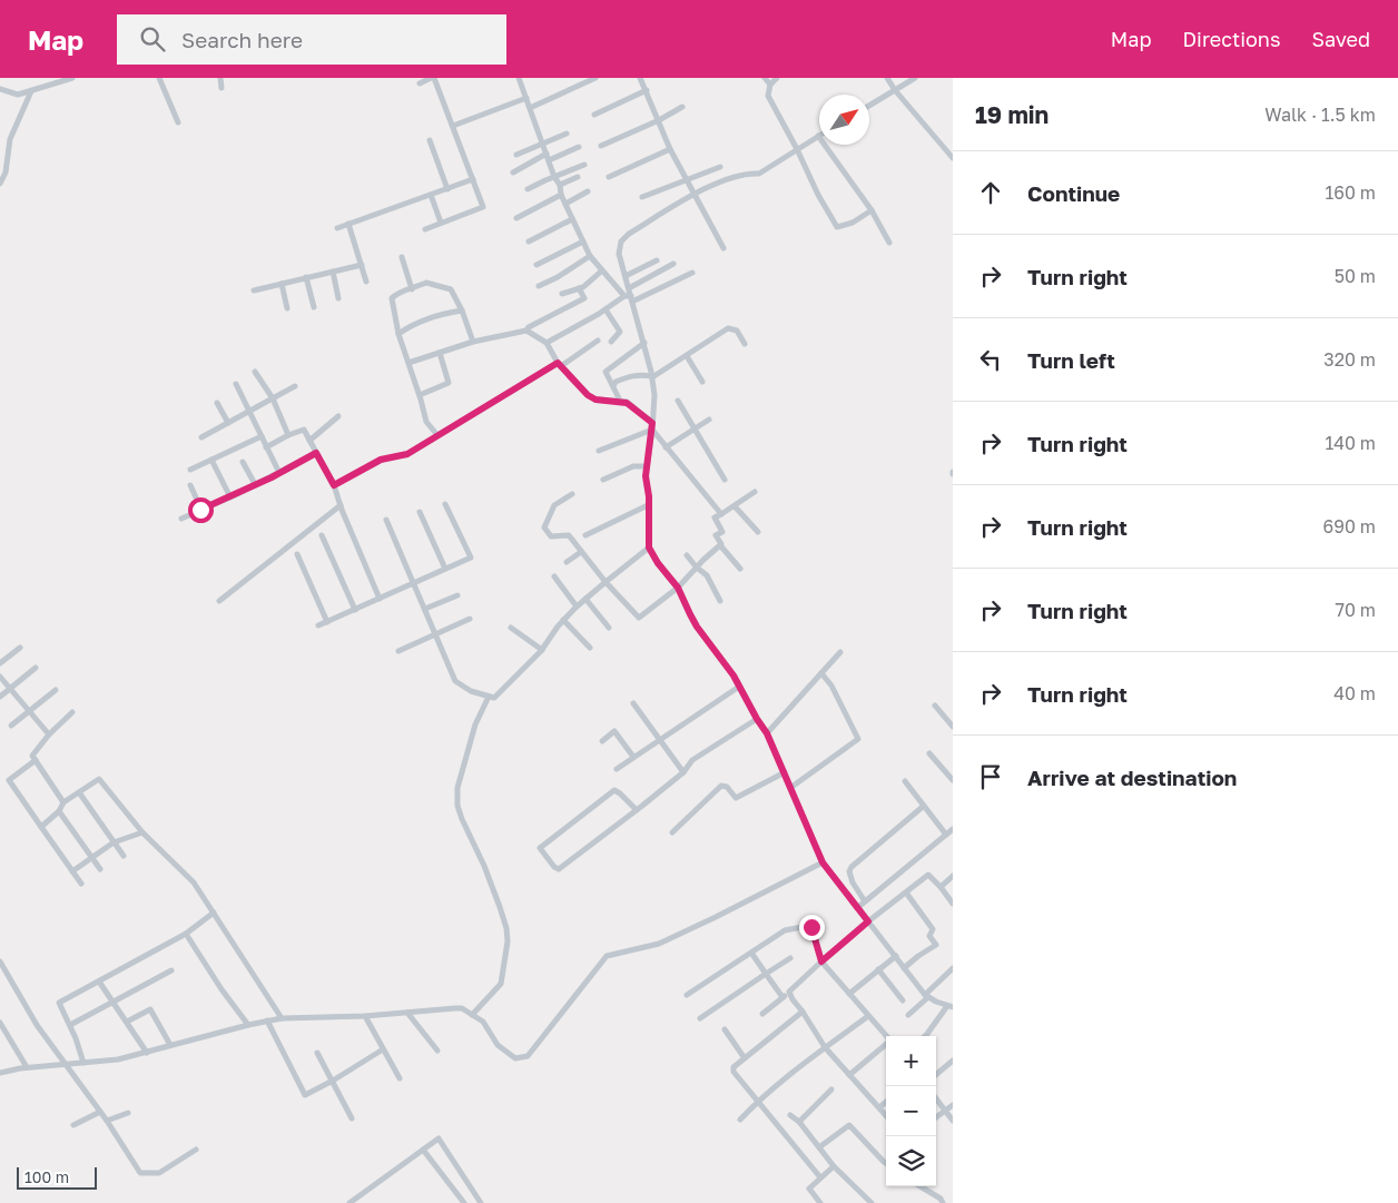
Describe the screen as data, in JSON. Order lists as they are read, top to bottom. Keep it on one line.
{"scale_bar":"100 m","north":"top right","page":{"header":"Map","search":"Search here","nav":["Map","Directions","Saved"],"heading":["19 min","Walk · 1.5 km"],"list":[["Continue","160 m"],["Turn right","50 m"],["Turn left","320 m"],["Turn right","140 m"],["Turn right","690 m"],["Turn right","70 m"],["Turn right","40 m"],"Arrive at destination"],"map_buttons":["+","−"],"scale":"100 m"}}
